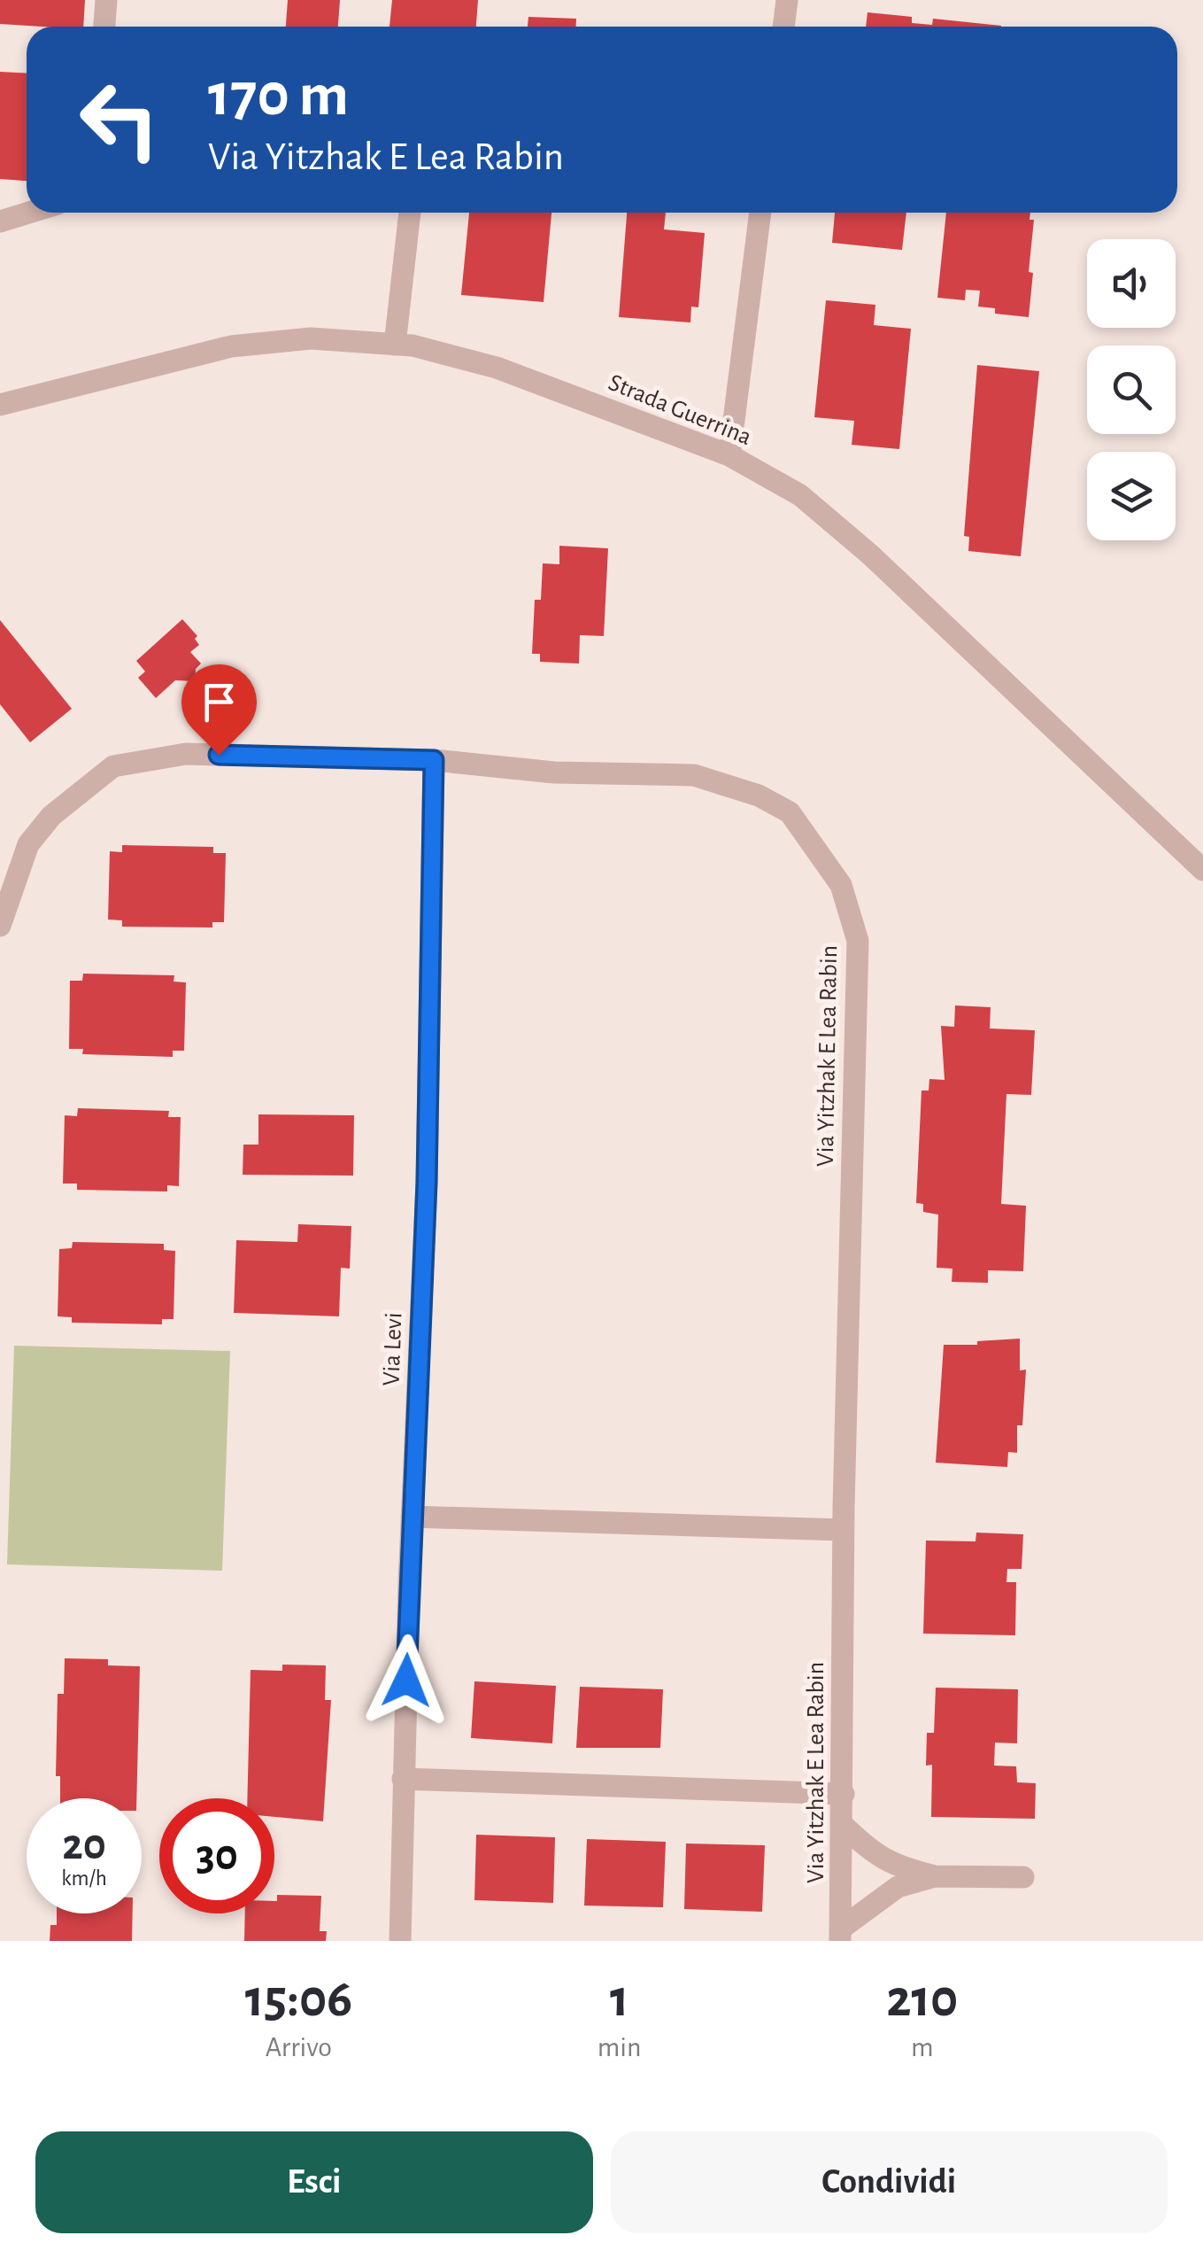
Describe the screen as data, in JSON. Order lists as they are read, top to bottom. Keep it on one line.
{"streets":{"street":["Strada Guerrina","Via Yitzhak E Lea Rabin","Via Levi"]},"crossings":[["Via Yitzhak E Lea Rabin","Via Levi"]],"page":{"turn":["170 m","Via Yitzhak E Lea Rabin"],"speed":"20 km/h","limit":"30","eta":["15:06","Arrivo","1","min","210","m"],"buttons":["Esci","Condividi"]}}
